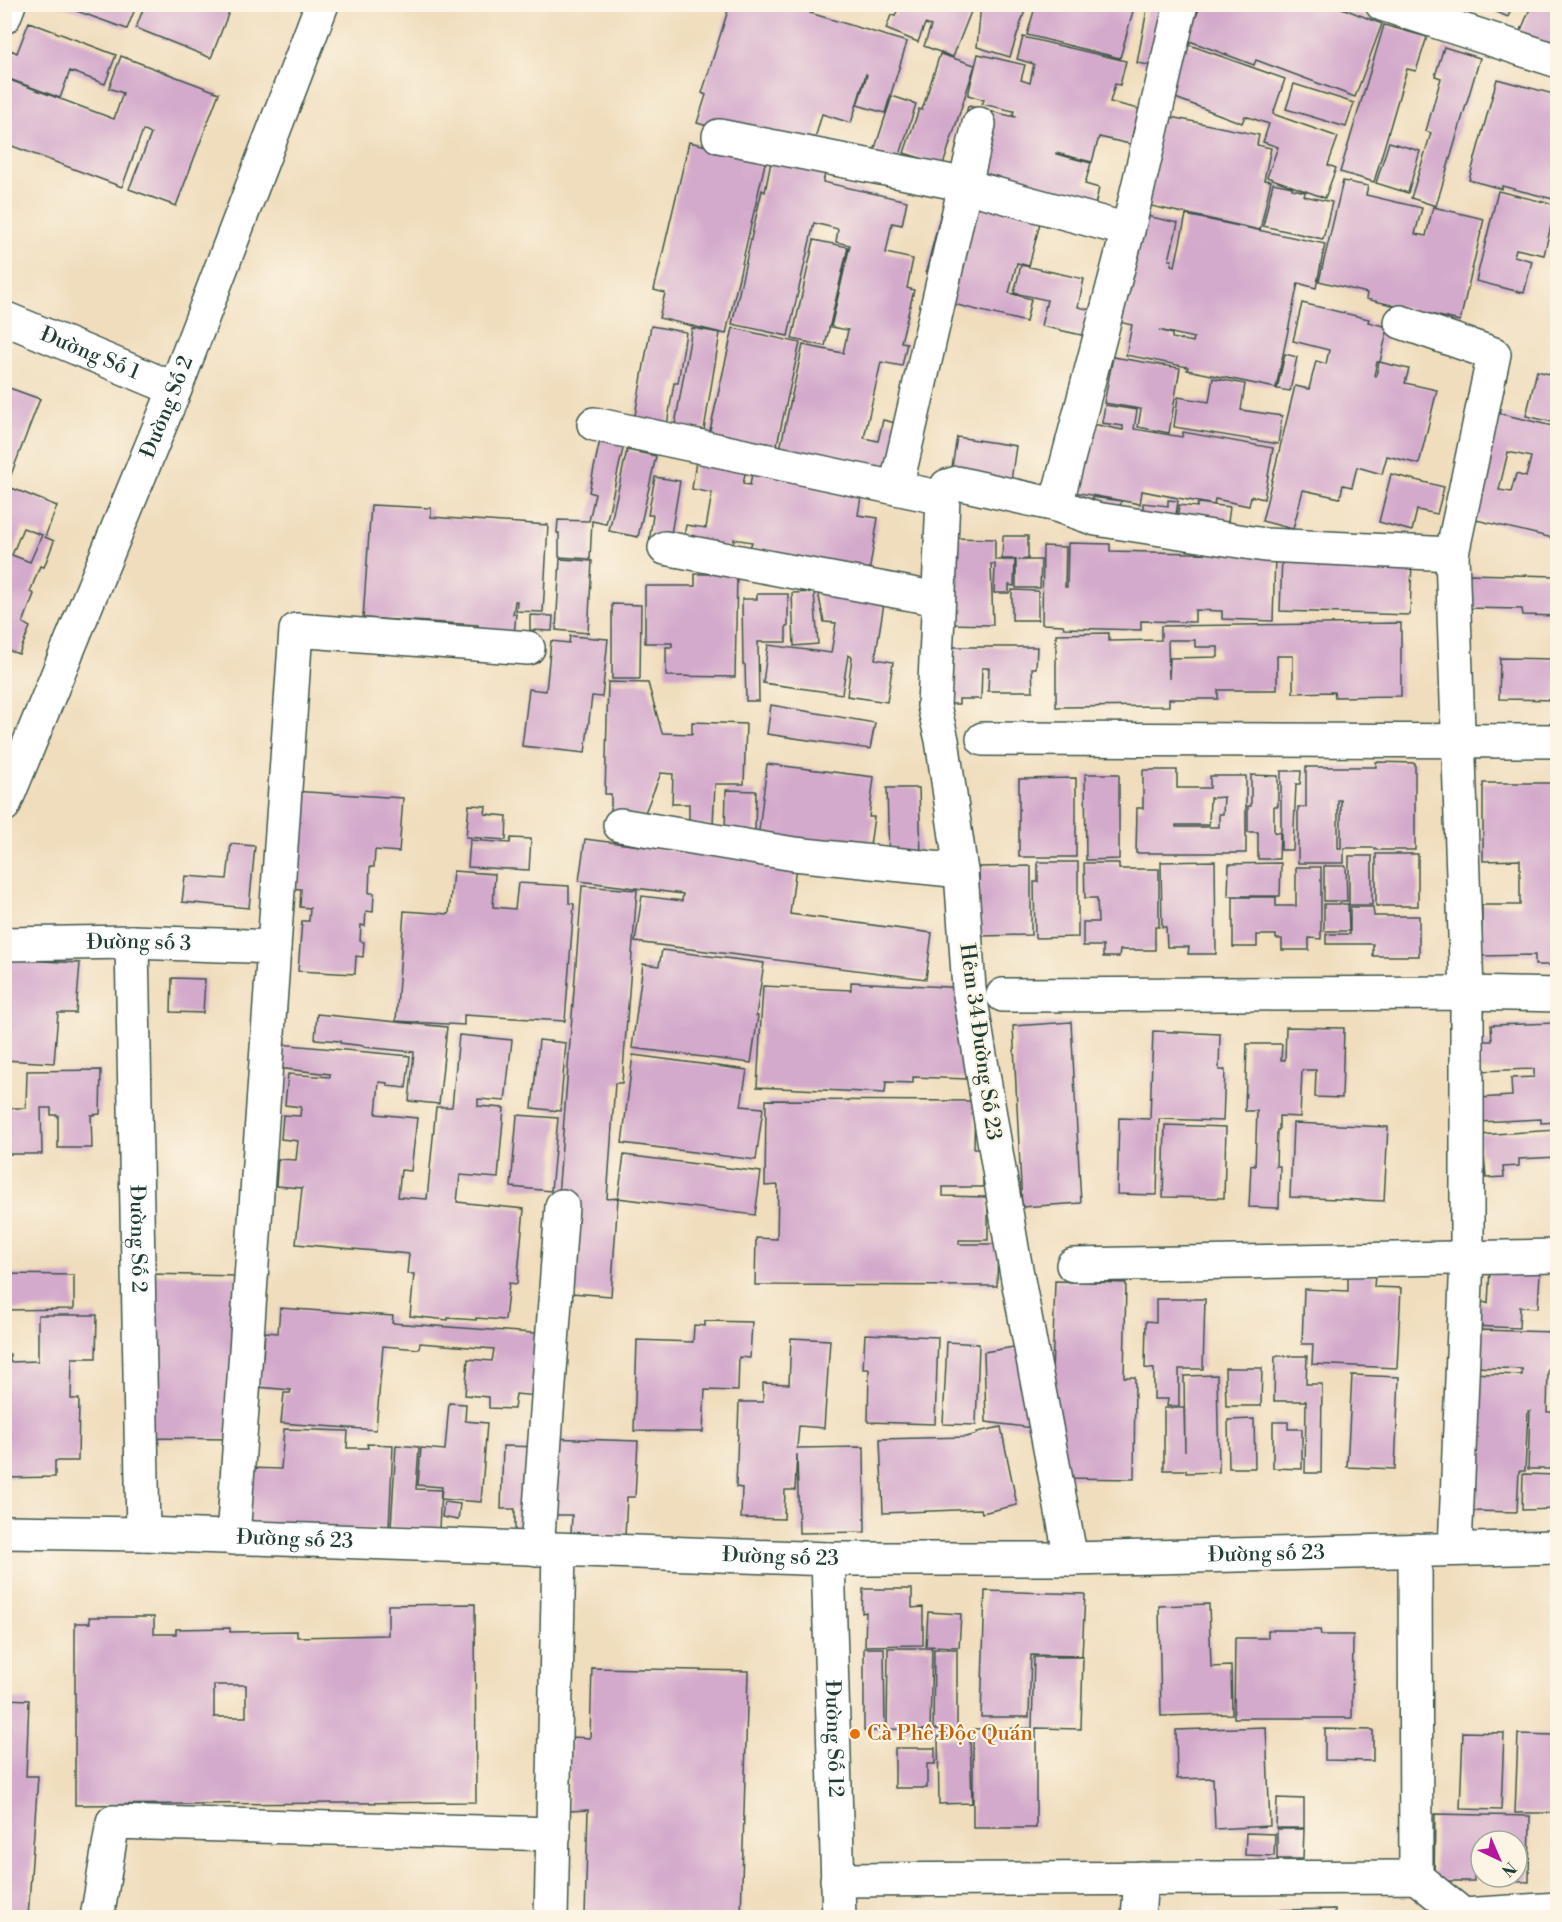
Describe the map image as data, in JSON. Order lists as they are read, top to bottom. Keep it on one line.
{"streets":{"street":["Đường Số 1","Đường Số 2","Đường số 3","Hẻm 34 Đường Số 23","Đường số 23","Đường Số 12"]},"crossings":[["Đường Số 1","Đường Số 2"],["Đường Số 2","Đường số 3"],["Đường Số 2","Đường số 23"],["Hẻm 34 Đường Số 23","Đường số 23"],["Đường số 23","Đường Số 12"]],"places":["Cà Phê Độc Quán"],"north":"bottom right"}
